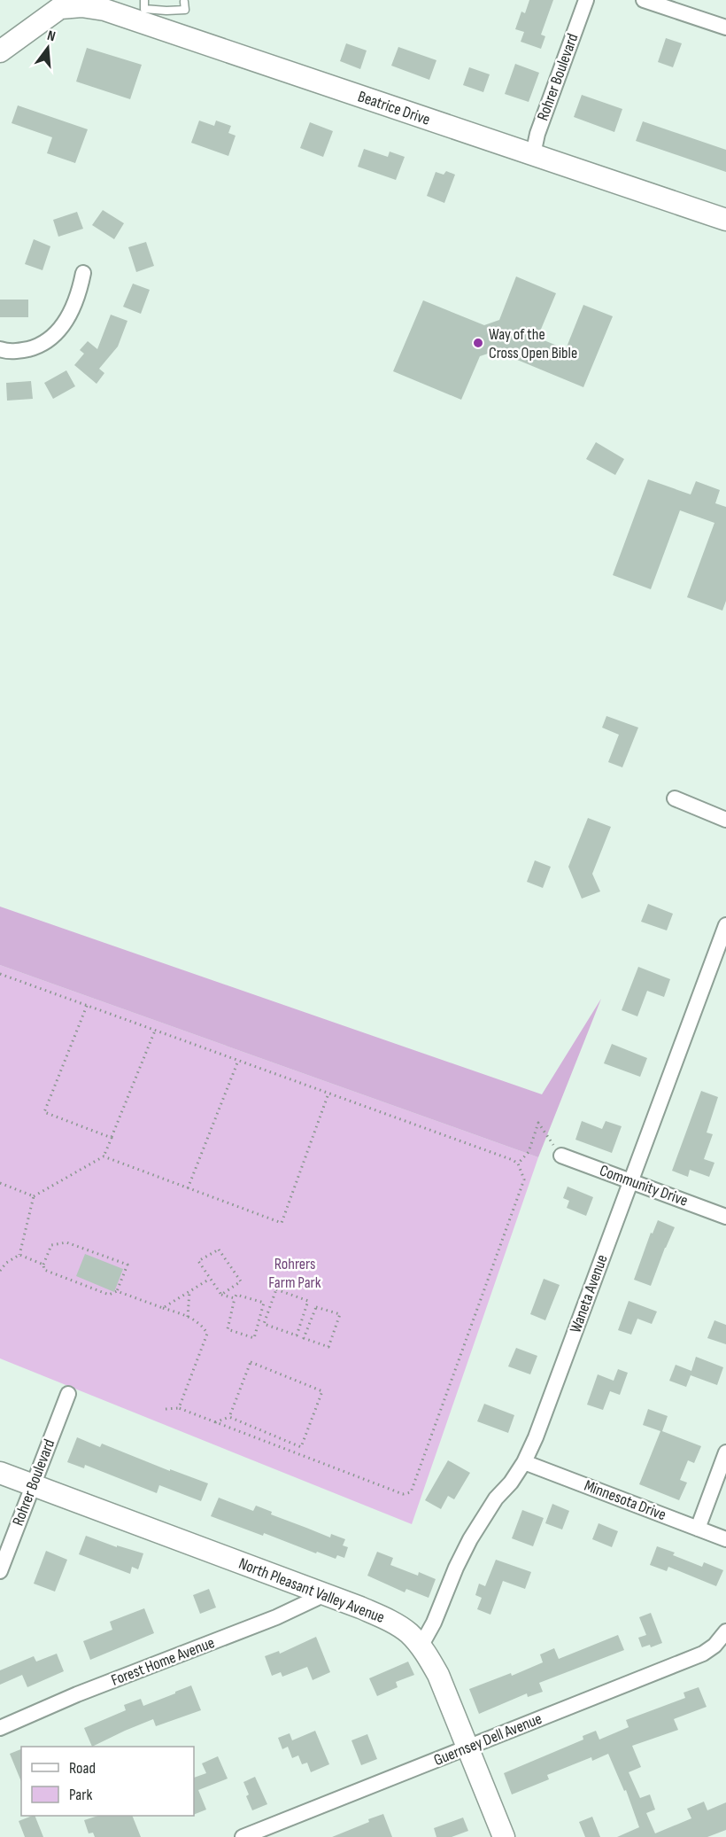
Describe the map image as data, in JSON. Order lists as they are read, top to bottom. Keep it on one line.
{"streets":{"street":["Rohrer Boulevard","Beatrice Drive","Community Drive","Waneta Avenue","Minnesota Drive","North Pleasant Valley Avenue","Forest Home Avenue","Guernsey Dell Avenue"]},"crossings":[["Rohrer Boulevard","Beatrice Drive"],["Rohrer Boulevard","North Pleasant Valley Avenue"],["Community Drive","Waneta Avenue"],["Waneta Avenue","Minnesota Drive"],["Waneta Avenue","North Pleasant Valley Avenue"],["North Pleasant Valley Avenue","Forest Home Avenue"],["North Pleasant Valley Avenue","Guernsey Dell Avenue"]],"parks":["Rohrers Farm Park"],"places":["Way of the Cross Open Bible"],"legend":["Road","Park"],"north":"top"}
